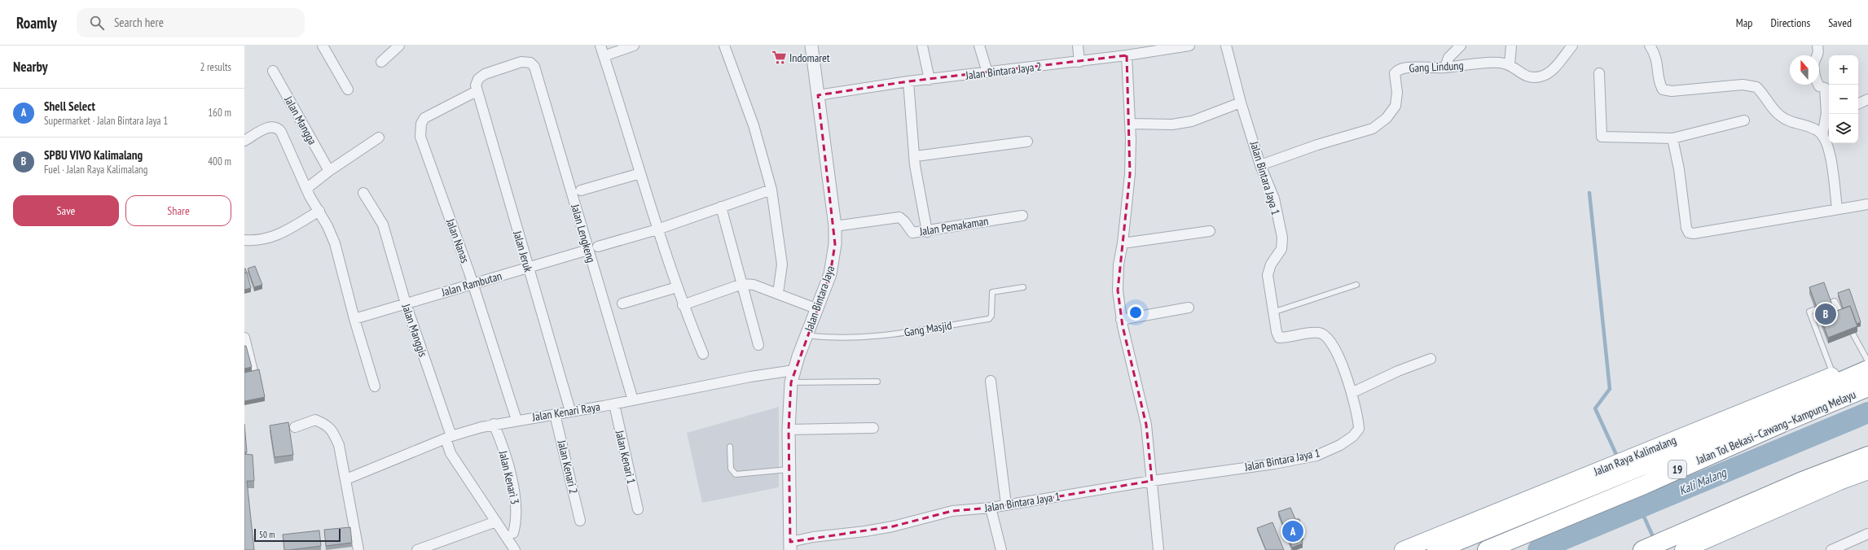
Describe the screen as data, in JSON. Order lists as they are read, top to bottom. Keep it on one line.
{"streets":{"highway":["Jalan Tol Bekasi–Cawang–Kampung Melayu","19"],"main road":["Jalan Raya Kalimalang"],"street":["Gang Lindung","Jalan Bintara Jaya 2","Jalan Mangga","Jalan Bintara Jaya 1","Jalan Pemakaman","Jalan Lengkeng","Jalan Nanas","Jalan Jeruk","Jalan Rambutan","Jalan Bintara Jaya","Jalan Manggis","Jalan Kenari Raya","Jalan Kenari 1","Jalan Kenari 2","Jalan Kenari 3"],"lane":["Gang Masjid"]},"crossings":[["Gang Lindung","Jalan Bintara Jaya 1"],["Jalan Bintara Jaya 2","Jalan Bintara Jaya"],["Jalan Bintara Jaya 1","Jalan Bintara Jaya"],["Jalan Pemakaman","Jalan Bintara Jaya"],["Jalan Lengkeng","Jalan Nanas"],["Jalan Lengkeng","Jalan Jeruk"],["Jalan Lengkeng","Jalan Rambutan"],["Jalan Lengkeng","Jalan Kenari Raya"],["Jalan Nanas","Jalan Jeruk"],["Jalan Nanas","Jalan Rambutan"],["Jalan Nanas","Jalan Kenari Raya"],["Jalan Jeruk","Jalan Rambutan"],["Jalan Jeruk","Jalan Kenari Raya"],["Jalan Rambutan","Jalan Manggis"],["Jalan Bintara Jaya","Gang Masjid"],["Jalan Bintara Jaya","Jalan Kenari Raya"],["Jalan Manggis","Jalan Kenari Raya"],["Jalan Kenari Raya","Jalan Kenari 1"],["Jalan Kenari Raya","Jalan Kenari 2"],["Jalan Kenari Raya","Jalan Kenari 3"]],"water":["Kali Malang"],"places":{"supermarket":["Indomaret"]},"scale_bar":"50 m","north":"top","page":{"header":"Roamly","search":"Search here","nav":["Map","Directions","Saved"],"heading":["Nearby","2 results"],"map_buttons":["+","−"],"list":[{"mark":"A","name":"Shell Select","note":"Supermarket · Jalan Bintara Jaya 1","value":"160 m"},{"mark":"B","name":"SPBU VIVO Kalimalang","note":"Fuel · Jalan Raya Kalimalang","value":"400 m"}],"buttons":["Save","Share"],"pins":["B","A"],"scale":"50 m"}}
